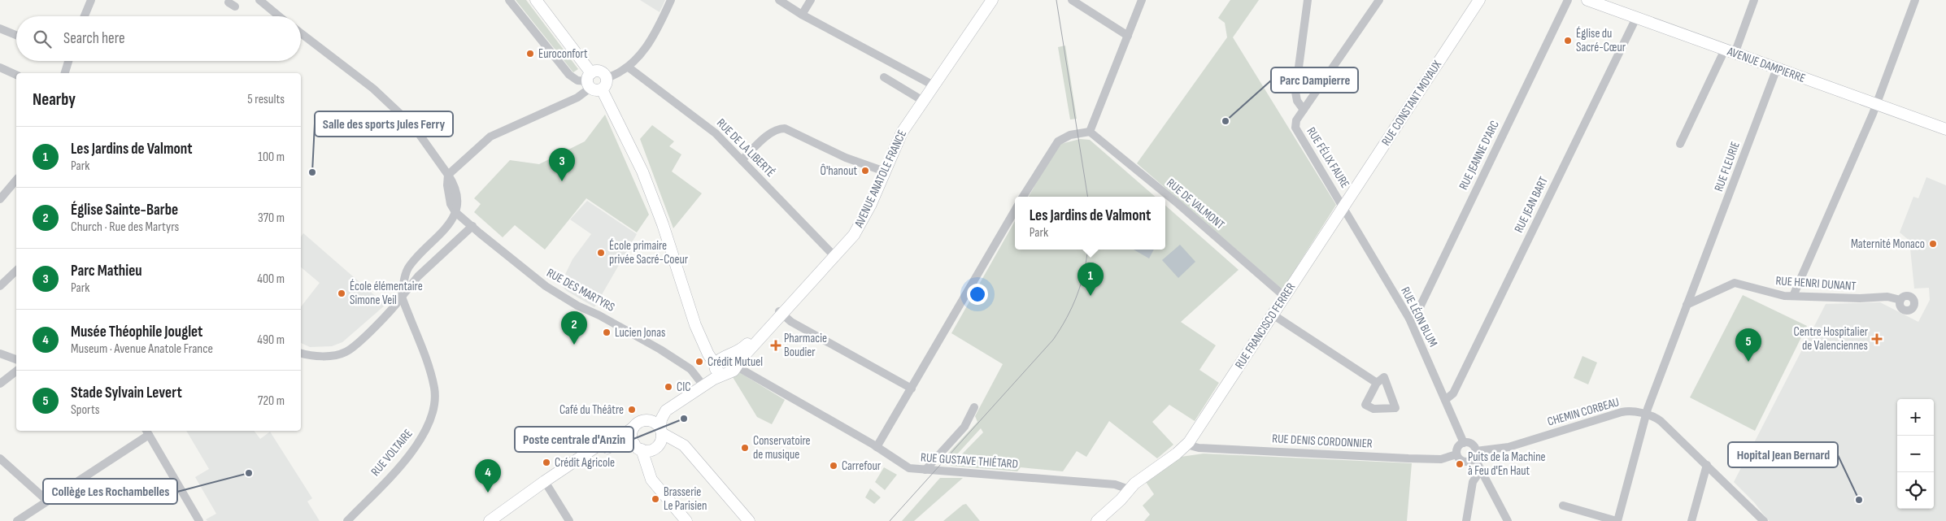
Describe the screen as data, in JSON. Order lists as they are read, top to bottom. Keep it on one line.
{"streets":{"main road":["AVENUE DAMPIERRE","RUE CONSTANT MOYAUX","AVENUE ANATOLE FRANCE","RUE FRANCISCO FERRER"],"street":["RUE DE LA LIBERTÉ","RUE JEANNE D'ARC","RUE FÉLIX FAURE","RUE FLEURIE","RUE DE VALMONT","RUE JEAN BART","RUE HENRI DUNANT","RUE DES MARTYRS","RUE LÉON BLUM","CHEMIN CORBEAU","RUE DENIS CORDONNIER","RUE VOLTAIRE","RUE GUSTAVE THIÉTARD"]},"crossings":[["AVENUE DAMPIERRE","RUE FLEURIE"],["AVENUE DAMPIERRE","RUE JEAN BART"],["RUE CONSTANT MOYAUX","RUE FÉLIX FAURE"],["RUE CONSTANT MOYAUX","RUE LÉON BLUM"],["RUE CONSTANT MOYAUX","RUE FRANCISCO FERRER"],["RUE DE LA LIBERTÉ","AVENUE ANATOLE FRANCE"],["RUE JEANNE D'ARC","RUE LÉON BLUM"],["RUE FÉLIX FAURE","RUE LÉON BLUM"],["RUE FÉLIX FAURE","RUE FRANCISCO FERRER"],["RUE FLEURIE","RUE HENRI DUNANT"],["AVENUE ANATOLE FRANCE","RUE DES MARTYRS"],["AVENUE ANATOLE FRANCE","RUE GUSTAVE THIÉTARD"],["RUE DE VALMONT","RUE FRANCISCO FERRER"],["RUE JEAN BART","RUE LÉON BLUM"],["RUE LÉON BLUM","RUE FRANCISCO FERRER"],["RUE LÉON BLUM","CHEMIN CORBEAU"],["RUE LÉON BLUM","RUE DENIS CORDONNIER"],["RUE FRANCISCO FERRER","RUE DENIS CORDONNIER"],["CHEMIN CORBEAU","RUE DENIS CORDONNIER"]],"places":{"other":["Église du Sacré-Cœur","Euroconfort","Parc Dampierre","Ô'hanout","Salle des sports Jules Ferry","Maternité Monaco","École primaire privée Sacré-Coeur","École élémentaire Simone Veil","Lucien Jonas","Crédit Mutuel","CIC","Café du Théâtre","Poste centrale d'Anzin","Conservatoire de musique","Crédit Agricole","Puits de la Machine à Feu d'En Haut","Carrefour","Collège Les Rochambelles","Brasserie Le Parisien","Hopital Jean Bernard"],"health":["Centre Hospitalier de Valenciennes","Pharmacie Boudier"]},"page":{"search":"Search here","heading":["Nearby","5 results"],"list":[{"mark":"1","name":"Les Jardins de Valmont","note":"Park","value":"100 m"},{"mark":"2","name":"Église Sainte-Barbe","note":"Church · Rue des Martyrs","value":"370 m"},{"mark":"3","name":"Parc Mathieu","note":"Park","value":"400 m"},{"mark":"4","name":"Musée Théophile Jouglet","note":"Museum · Avenue Anatole France","value":"490 m"},{"mark":"5","name":"Stade Sylvain Levert","note":"Sports","value":"720 m"}],"pins":["3","1","2","5","4"],"popup":["Les Jardins de Valmont","Park"],"map_buttons":["+","−"]}}
